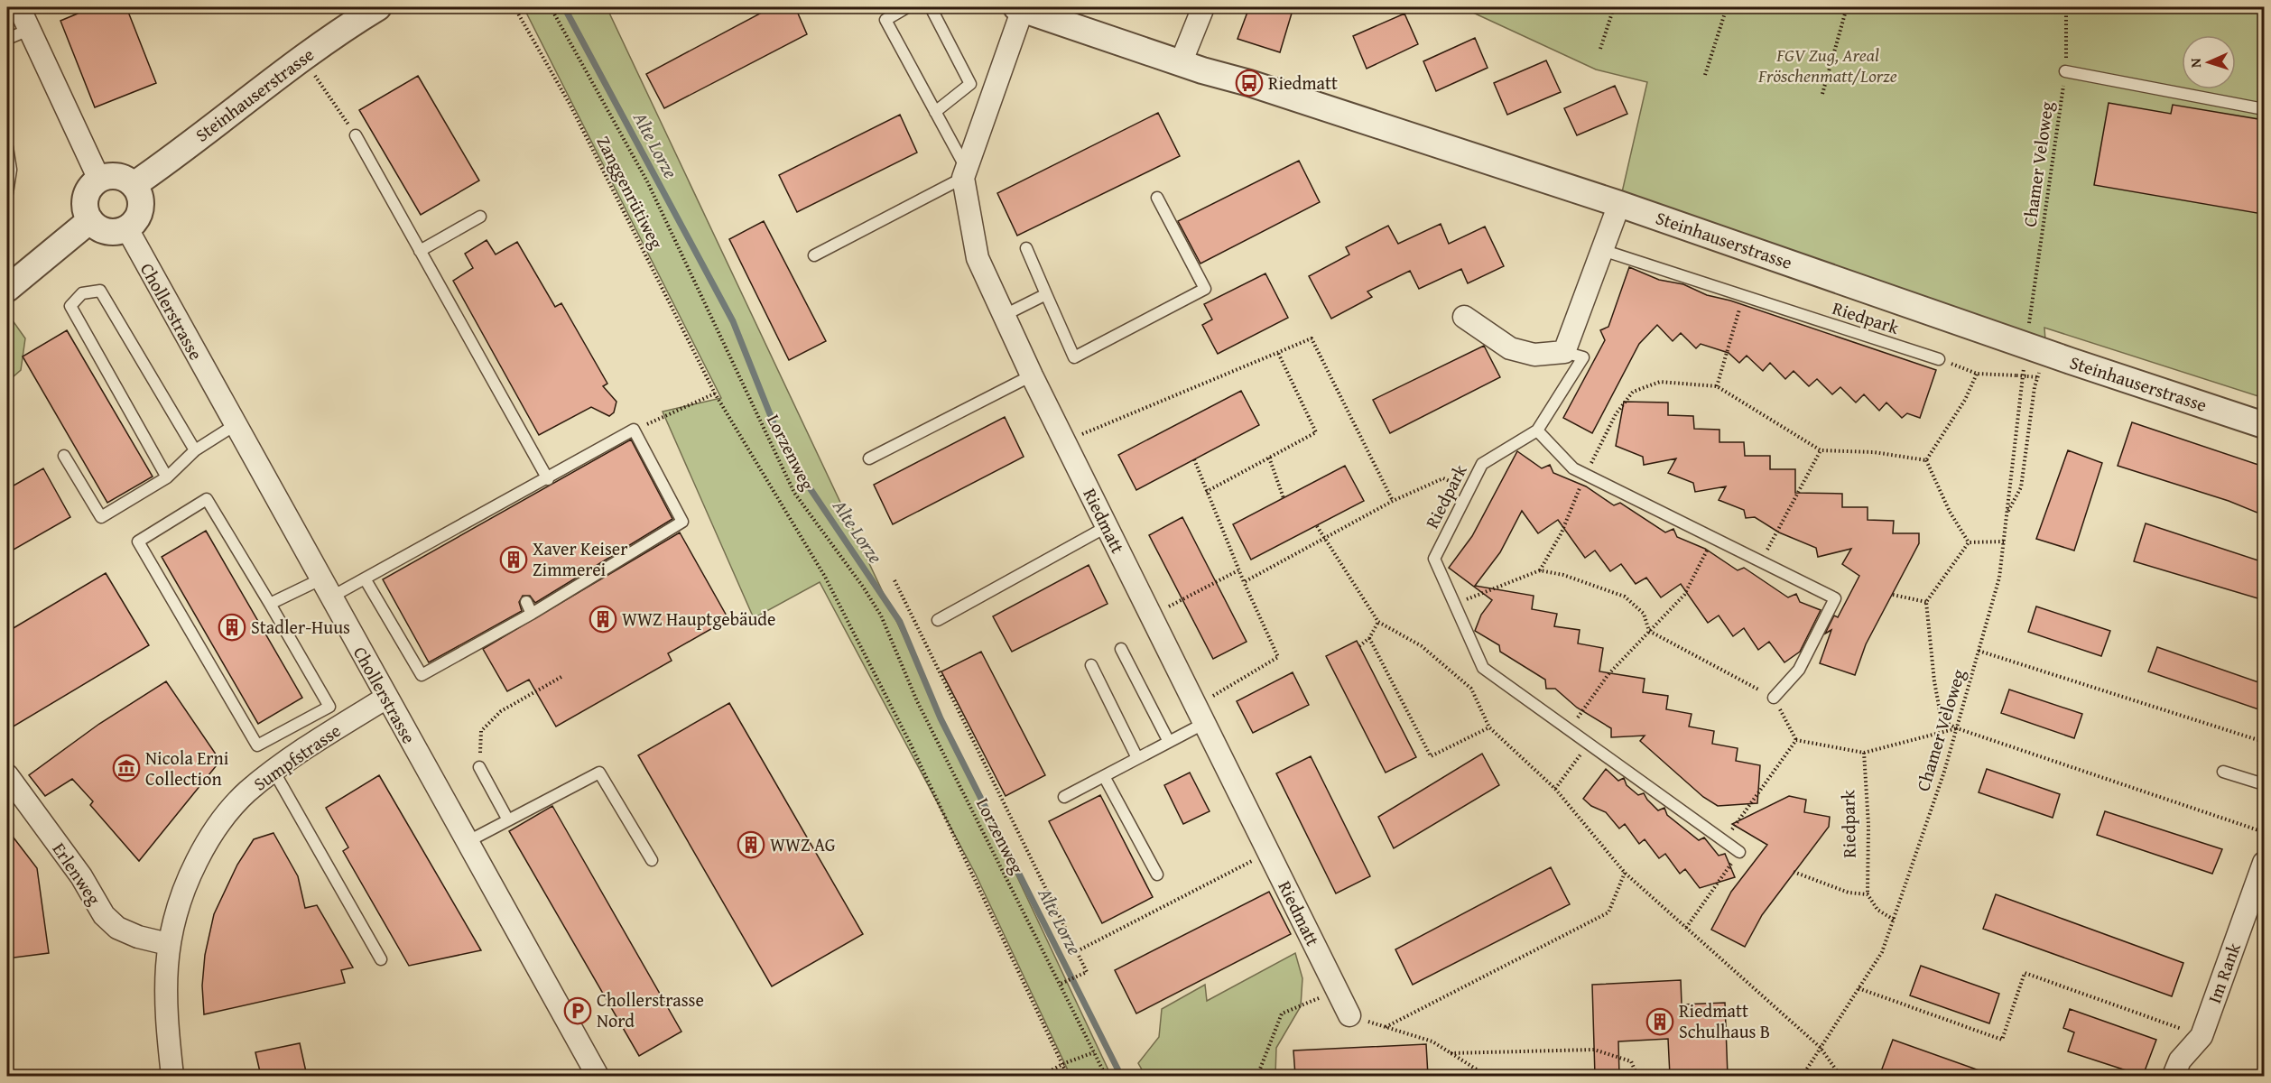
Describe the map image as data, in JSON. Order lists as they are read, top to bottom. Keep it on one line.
{"streets":{"street":["Steinhauserstrasse","Chollerstrasse","Riedmatt","Sumpfstrasse","Erlenweg","Im Rank"],"lane":["Riedpark"],"path":["Chamer Veloweg","Zanggenrütiweg","Lorzenweg"]},"crossings":[["Steinhauserstrasse","Chollerstrasse"],["Steinhauserstrasse","Riedmatt"],["Zanggenrütiweg","Lorzenweg"],["Chollerstrasse","Sumpfstrasse"],["Sumpfstrasse","Erlenweg"]],"water":["Alte Lorze"],"parks":["FGV Zug, Areal Fröschenmatt/Lorze"],"places":{"bus stop":["Riedmatt"],"building":["Xaver Keiser Zimmerei","WWZ Hauptgebäude","Stadler-Huus","WWZ AG","Riedmatt Schulhaus B"],"museum":["Nicola Erni Collection"],"parking":["Chollerstrasse Nord"]},"north":"left"}
